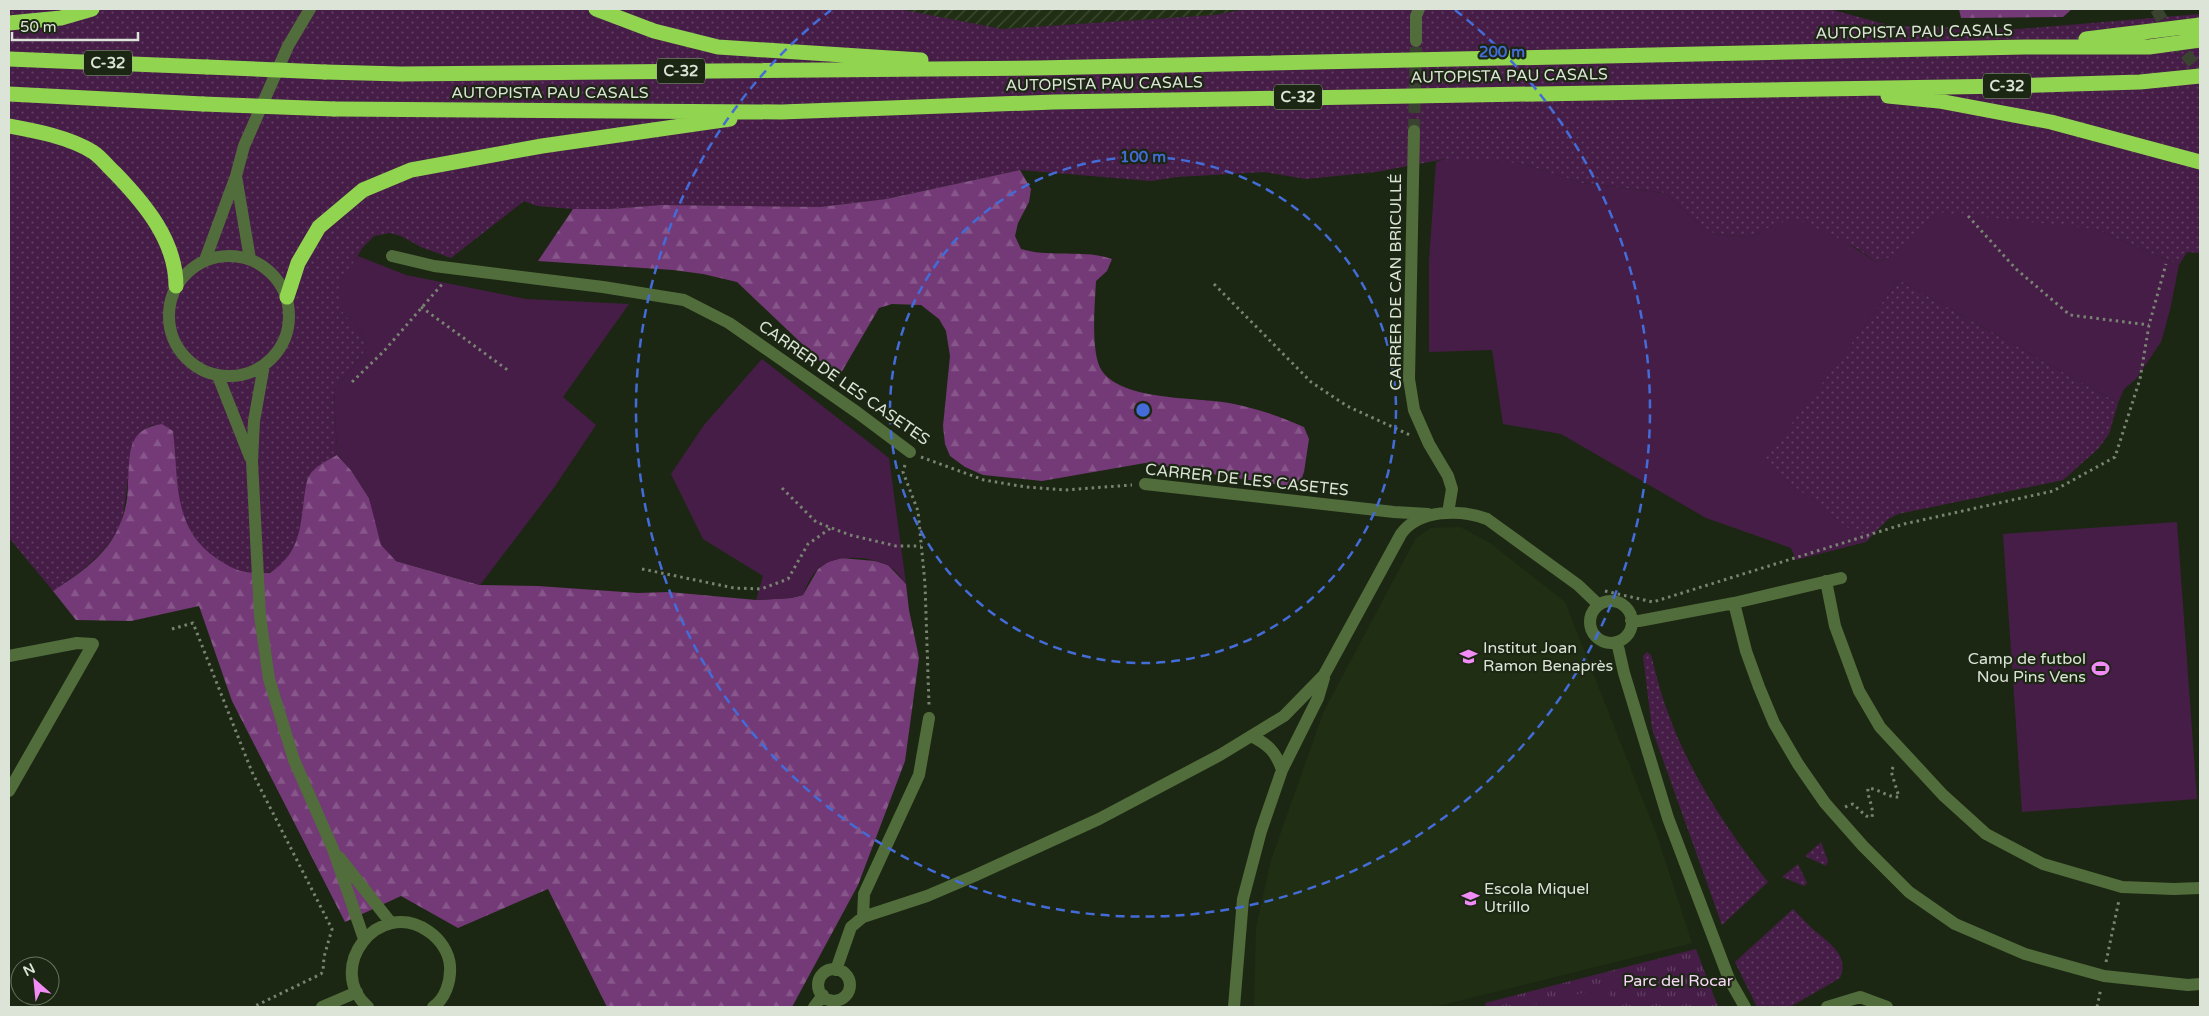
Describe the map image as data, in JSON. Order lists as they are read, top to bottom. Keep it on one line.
{"streets":{"highway":["AUTOPISTA PAU CASALS","C-32"],"street":["CARRER DE CAN BRICULLÉ","CARRER DE LES CASETES"]},"parks":["Parc del Rocar"],"places":{"school or university":["Institut Joan Ramon Benaprès","Escola Miquel Utrillo"],"sports":["Camp de futbol Nou Pins Vens"]},"scale_bar":"50 m","north":"top left","rings":["200 m","100 m"]}
